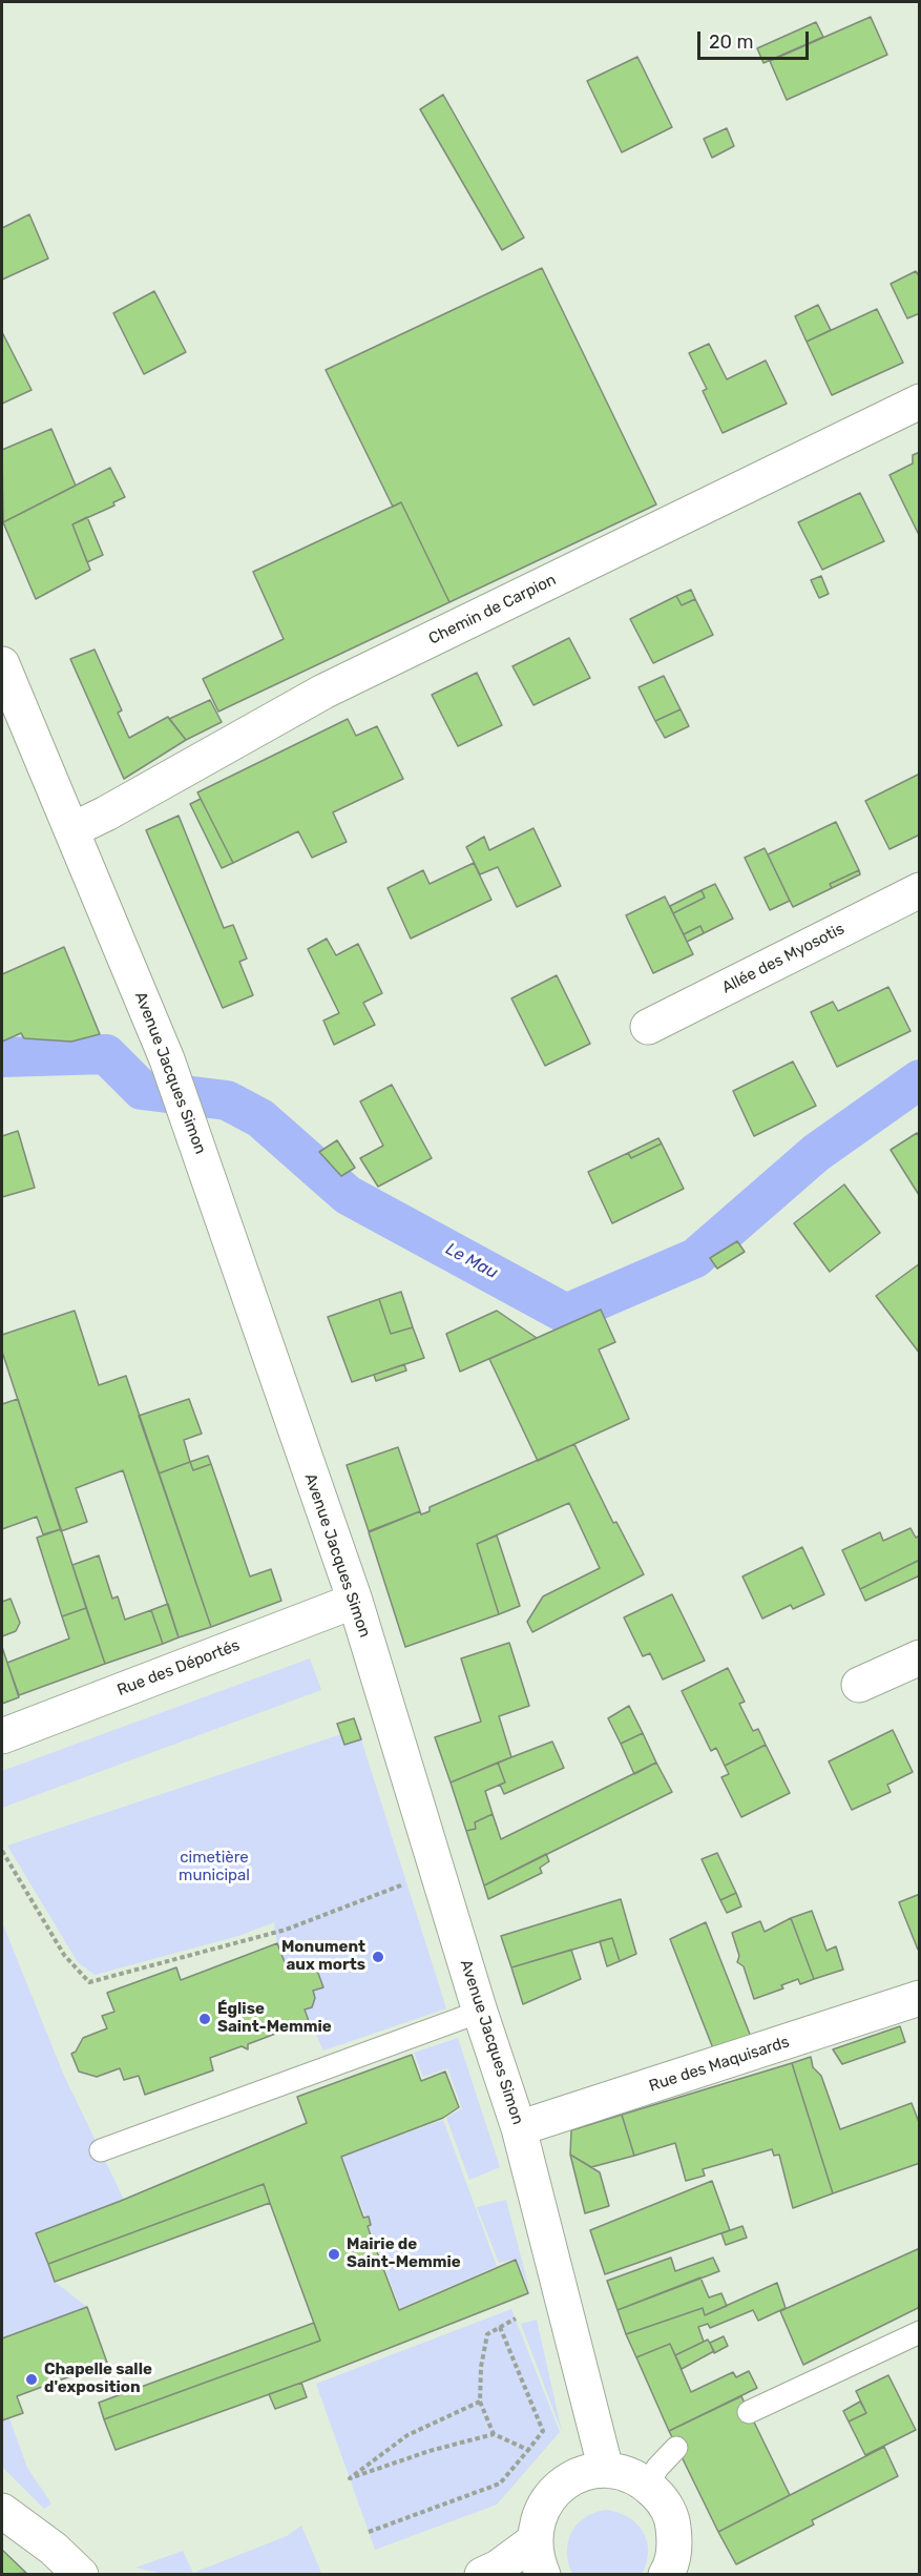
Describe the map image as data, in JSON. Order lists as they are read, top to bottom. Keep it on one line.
{"streets":{"street":["Chemin de Carpion","Allée des Myosotis","Avenue Jacques Simon","Rue des Déportés","Rue des Maquisards"]},"crossings":[["Chemin de Carpion","Avenue Jacques Simon"],["Avenue Jacques Simon","Rue des Déportés"],["Avenue Jacques Simon","Rue des Maquisards"]],"water":["Le Mau"],"parks":["cimetière municipal"],"places":["Monument aux morts","Église Saint-Memmie","Mairie de Saint-Memmie","Chapelle salle d'exposition"],"scale_bar":"20 m"}
